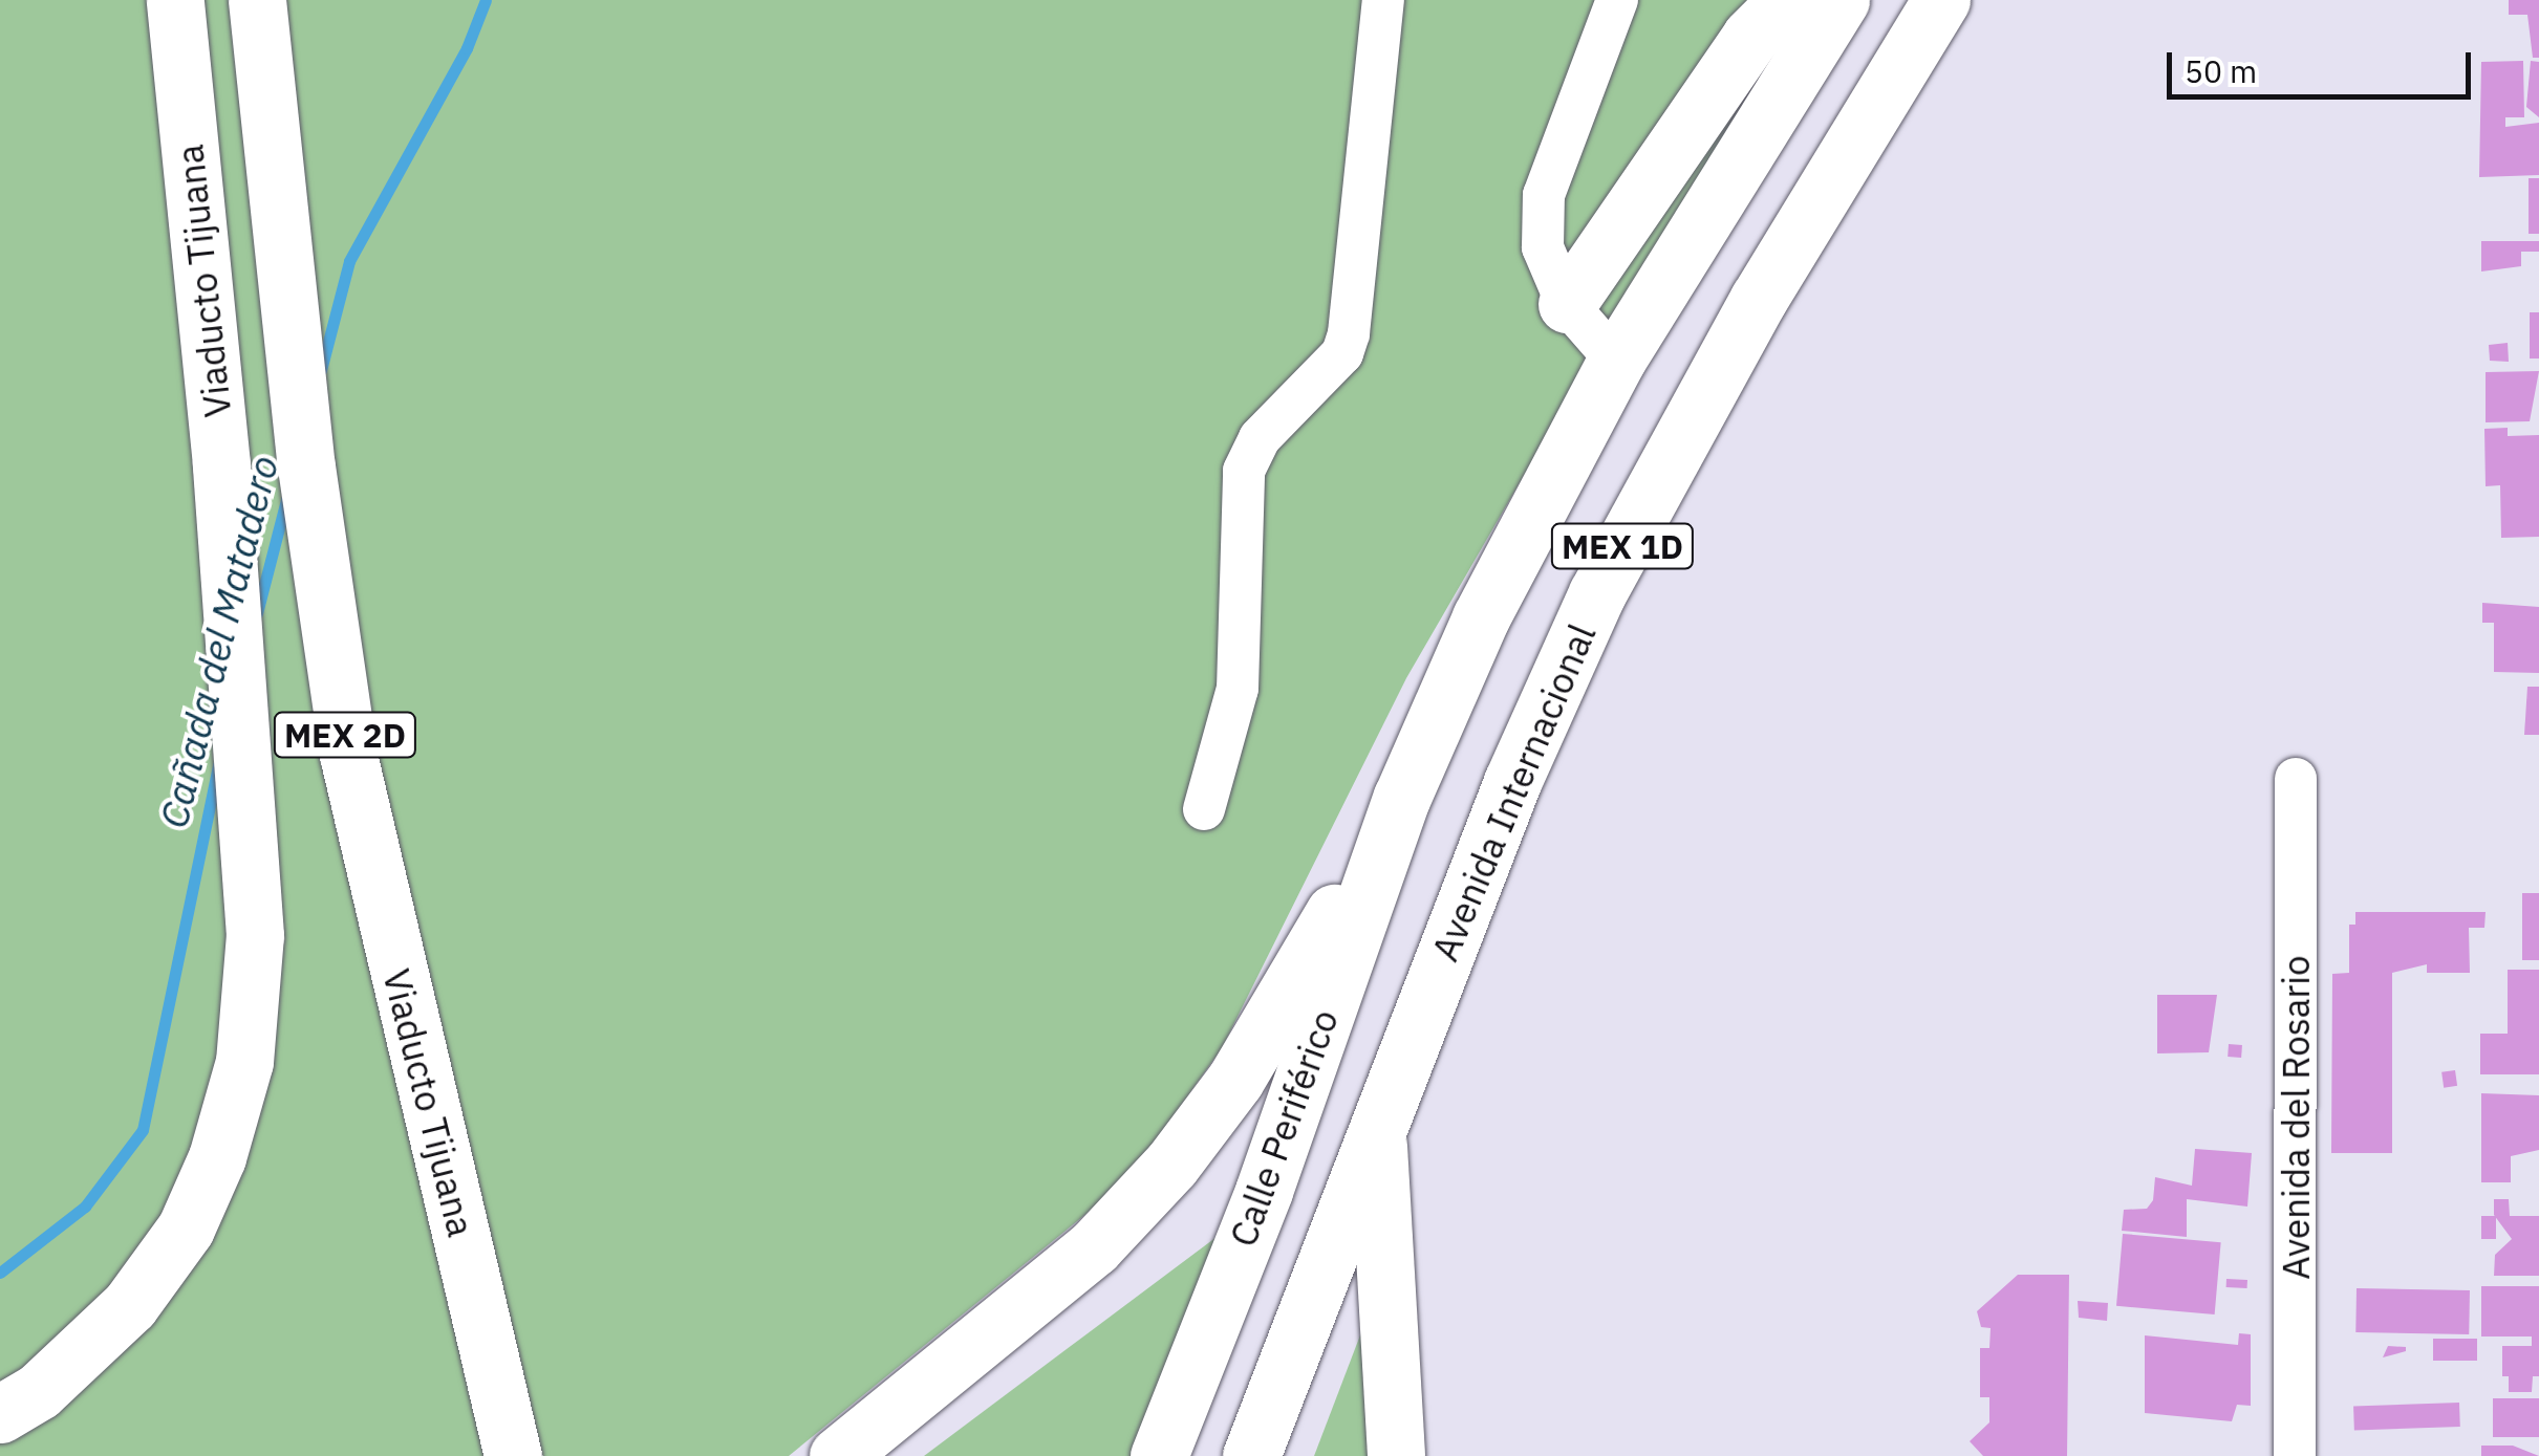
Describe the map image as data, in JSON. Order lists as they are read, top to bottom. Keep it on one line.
{"streets":{"highway":["Viaducto Tijuana","MEX 1D","MEX 2D","Avenida Internacional","Calle Periférico"],"street":["Avenida del Rosario"]},"crossings":[["MEX 1D","Calle Periférico"]],"water":["Cañada del Matadero"],"scale_bar":"50 m"}
